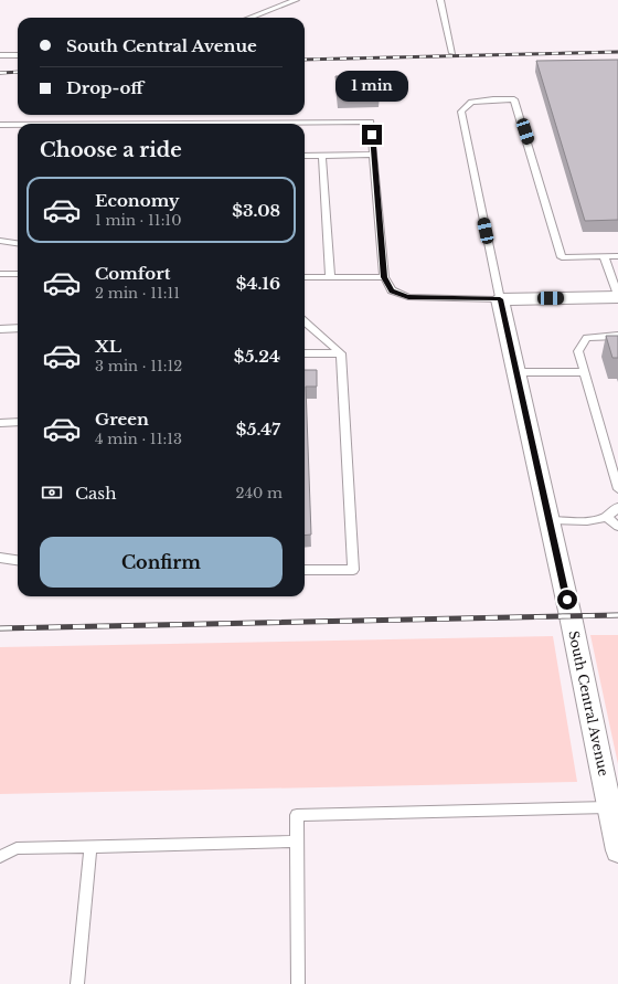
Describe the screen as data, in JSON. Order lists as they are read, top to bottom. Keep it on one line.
{"streets":{"street":["South Central Avenue"]},"page":{"banner":["South Central Avenue","Drop-off"],"bubble":"1 min","heading":"Choose a ride","list":[{"name":"Economy","note":"1 min · 11:10","value":"$3.08"},{"name":"Comfort","note":"2 min · 11:11","value":"$4.16"},{"name":"XL","note":"3 min · 11:12","value":"$5.24"},{"name":"Green","note":"4 min · 11:13","value":"$5.47"}],"pay":["Cash","240 m"],"buttons":"Confirm"}}
